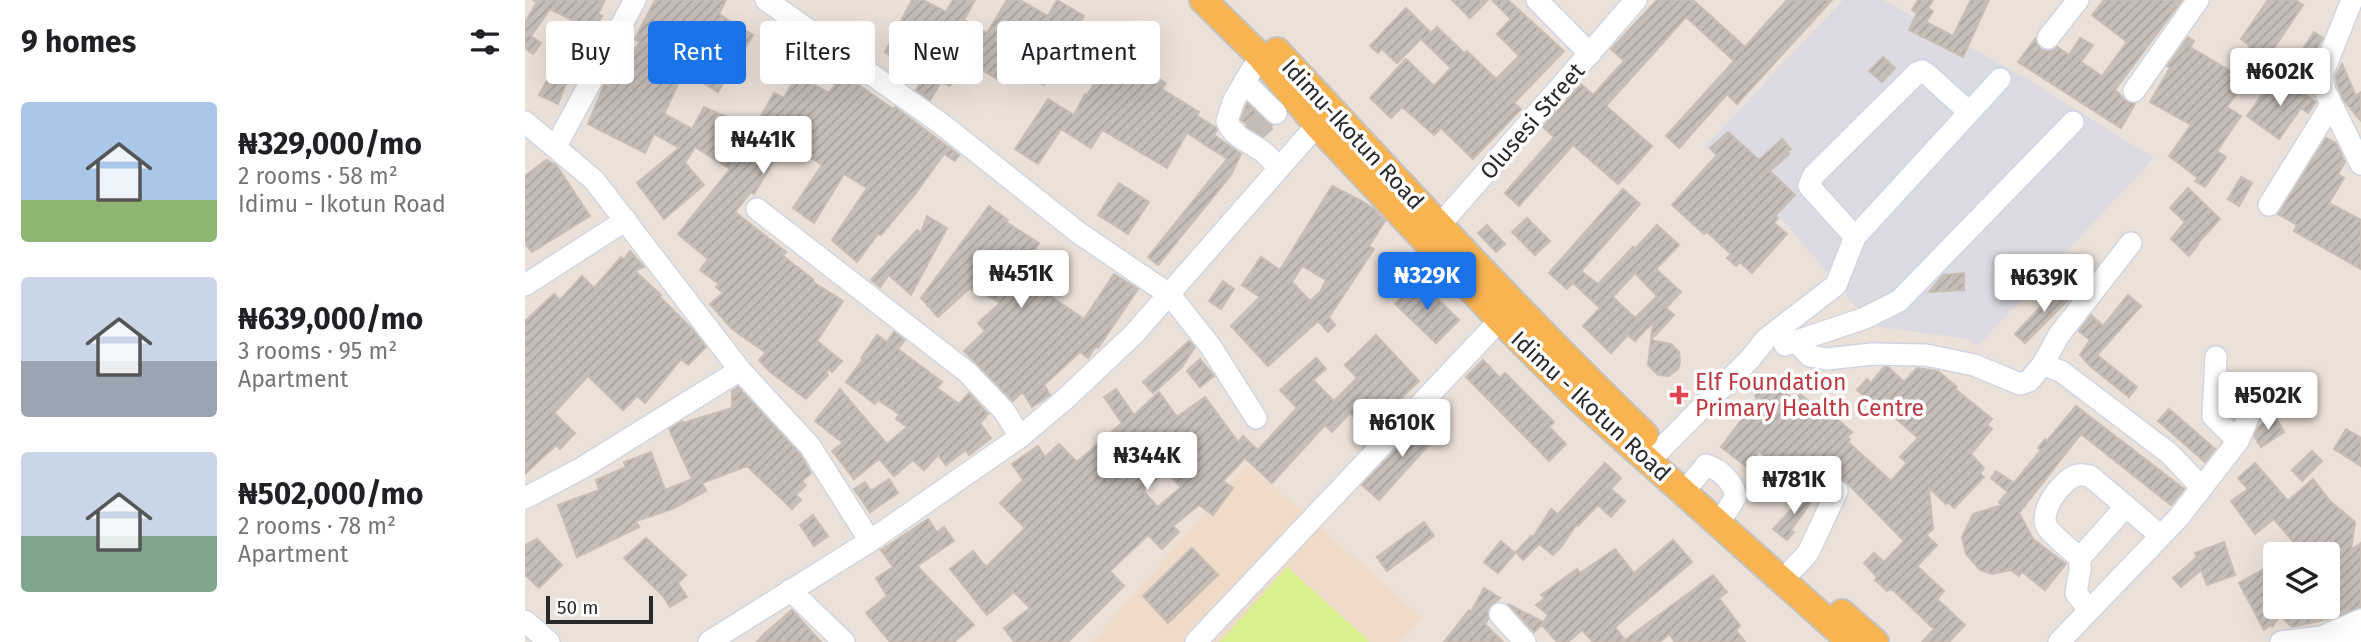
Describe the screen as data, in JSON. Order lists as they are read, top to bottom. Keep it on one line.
{"streets":{"main road":["Idimu-Ikotun Road","Idimu - Ikotun Road"],"street":["Olusesi Street"]},"crossings":[["Olusesi Street","Idimu-Ikotun Road"],["Olusesi Street","Idimu - Ikotun Road"],["Idimu-Ikotun Road","Idimu - Ikotun Road"]],"places":{"health":["Elf Foundation Primary Health Centre"]},"scale_bar":"50 m","page":{"heading":"9 homes","chip":["Buy","Rent","Filters","New","Apartment"],"price":["₦602K","₦441K","₦451K","₦329K","₦639K","₦502K","₦610K","₦344K","₦781K"],"list":[{"name":"₦329,000/mo","note":"2 rooms · 58 m² · Idimu - Ikotun Road"},{"name":"₦639,000/mo","note":"3 rooms · 95 m² · Apartment"},{"name":"₦502,000/mo","note":"2 rooms · 78 m² · Apartment"}],"scale":"50 m"}}
